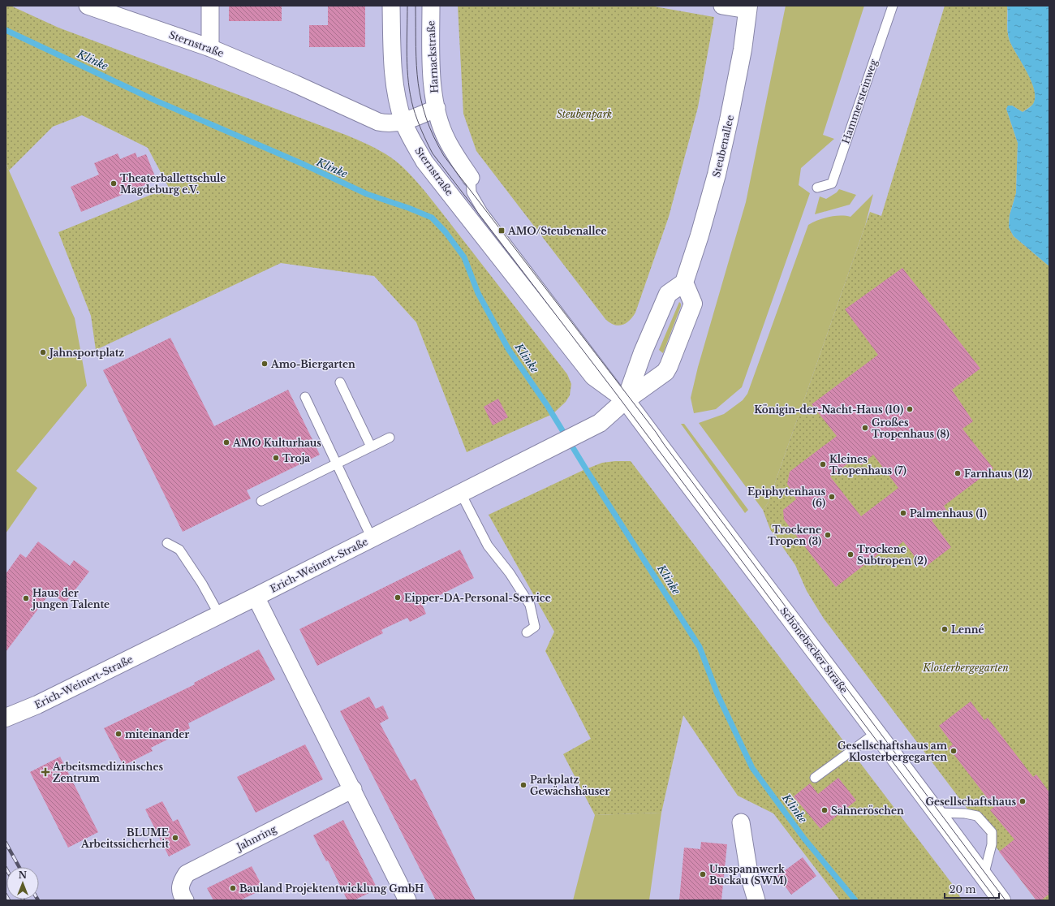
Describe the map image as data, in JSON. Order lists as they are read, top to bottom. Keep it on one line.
{"streets":{"main road":["Steubenallee","Erich-Weinert-Straße","Schönebecker Straße"],"street":["Sternstraße","Harnackstraße","Jahnring"],"lane":["Hammersteinweg"]},"crossings":[["Sternstraße","Erich-Weinert-Straße"],["Sternstraße","Schönebecker Straße"],["Erich-Weinert-Straße","Schönebecker Straße"]],"water":["Klinke"],"parks":["Steubenpark","Klosterbergegarten"],"places":{"other":["Theaterballettschule Magdeburg e.V.","Jahnsportplatz","Amo-Biergarten","Königin-der-Nacht-Haus (10)","Großes Tropenhaus (8)","AMO Kulturhaus","Troja","Kleines Tropenhaus (7)","Farnhaus (12)","Epiphytenhaus (6)","Palmenhaus (1)","Trockene Tropen (3)","Trockene Subtropen (2)","Eipper-DA-Personal-Service","Haus der jungen Talente","Lenné","miteinander","Gesellschaftshaus am Klosterbergegarten","Parkplatz Gewächshäuser","Gesellschaftshaus","Sahneröschen","BLUME Arbeitssicherheit","Umspannwerk Buckau (SWM)","Bauland Projektentwicklung GmbH"],"transit":["AMO/Steubenallee"],"health":["Arbeitsmedizinisches Zentrum"]},"scale_bar":"20 m","north":"top"}
